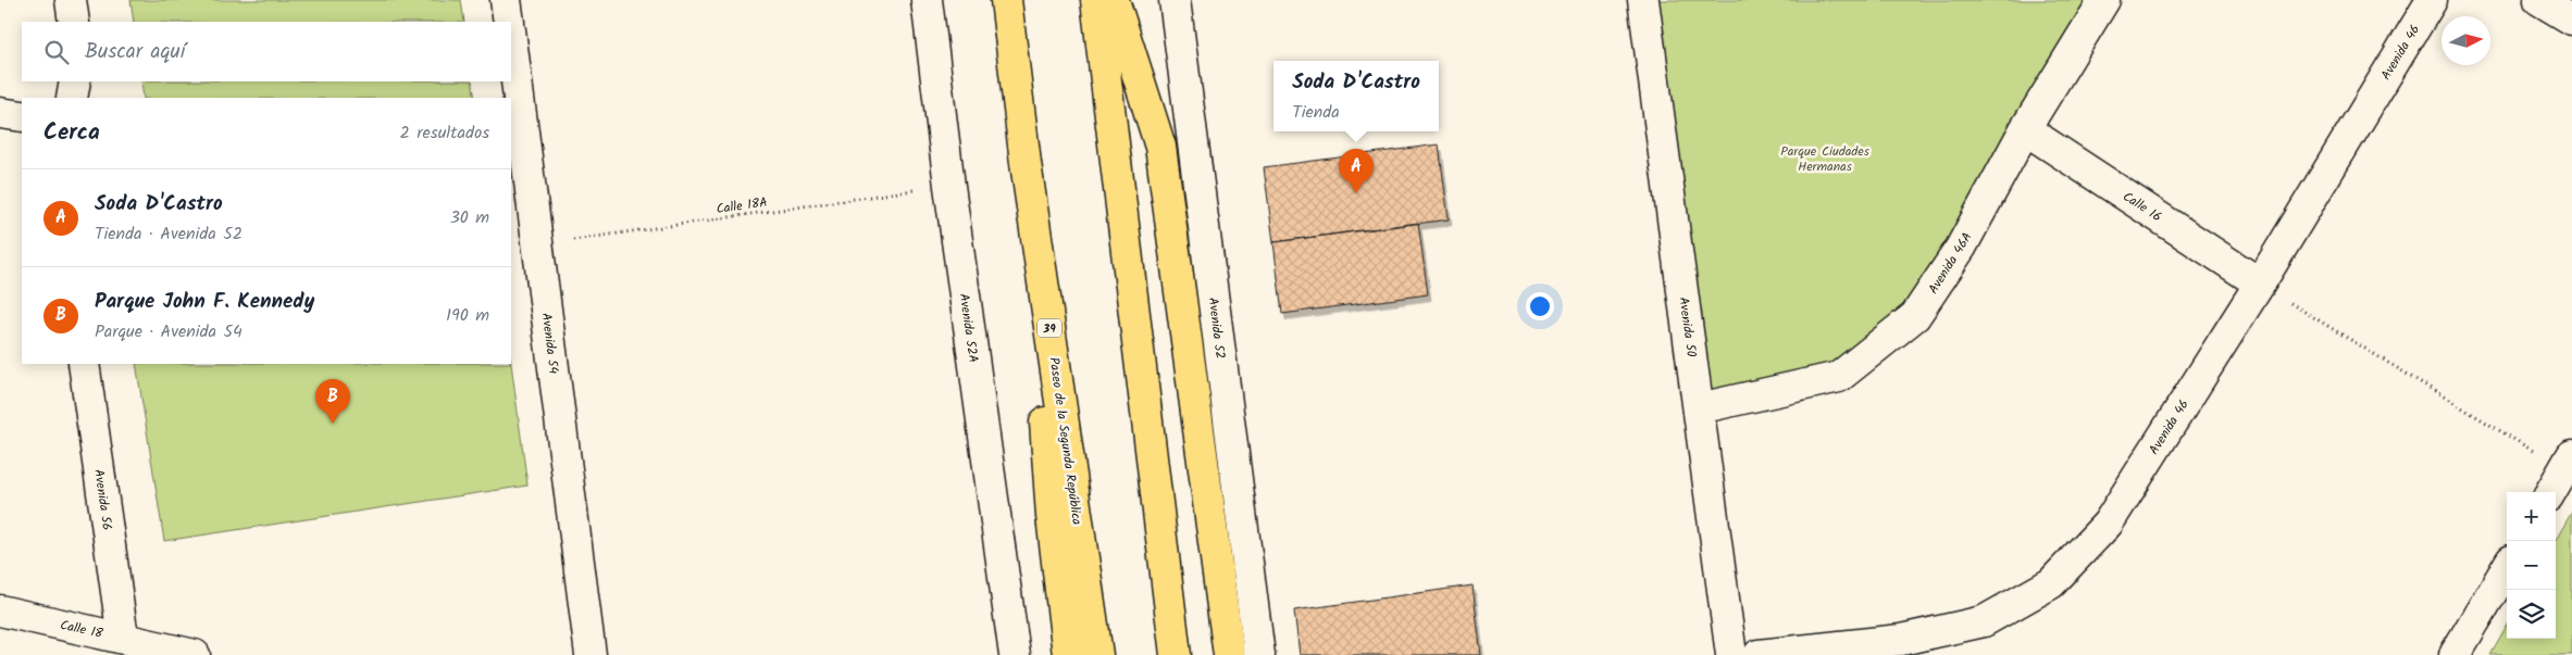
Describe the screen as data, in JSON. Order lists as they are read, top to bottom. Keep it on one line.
{"streets":{"highway":["39","Paseo de la Segunda República"],"street":["Avenida 46","Calle 16","Avenida 46A","Avenida 50","Avenida 52A","Avenida 52","Avenida 54","Avenida 56","Calle 18"],"path":["Calle 18A"]},"crossings":[["Avenida 46","Calle 16"],["Calle 18A","Avenida 52A"],["Calle 18A","Avenida 54"],["Calle 16","Avenida 46A"],["Avenida 46A","Avenida 50"],["Avenida 56","Calle 18"]],"parks":["Parque Ciudades Hermanas"],"north":"right","page":{"search":"Buscar aquí","popup":["Soda D'Castro","Tienda"],"heading":["Cerca","2 resultados"],"pins":["A","B"],"list":[{"mark":"A","name":"Soda D'Castro","note":"Tienda · Avenida 52","value":"30 m"},{"mark":"B","name":"Parque John F. Kennedy","note":"Parque · Avenida 54","value":"190 m"}],"map_buttons":["+","−"]}}
